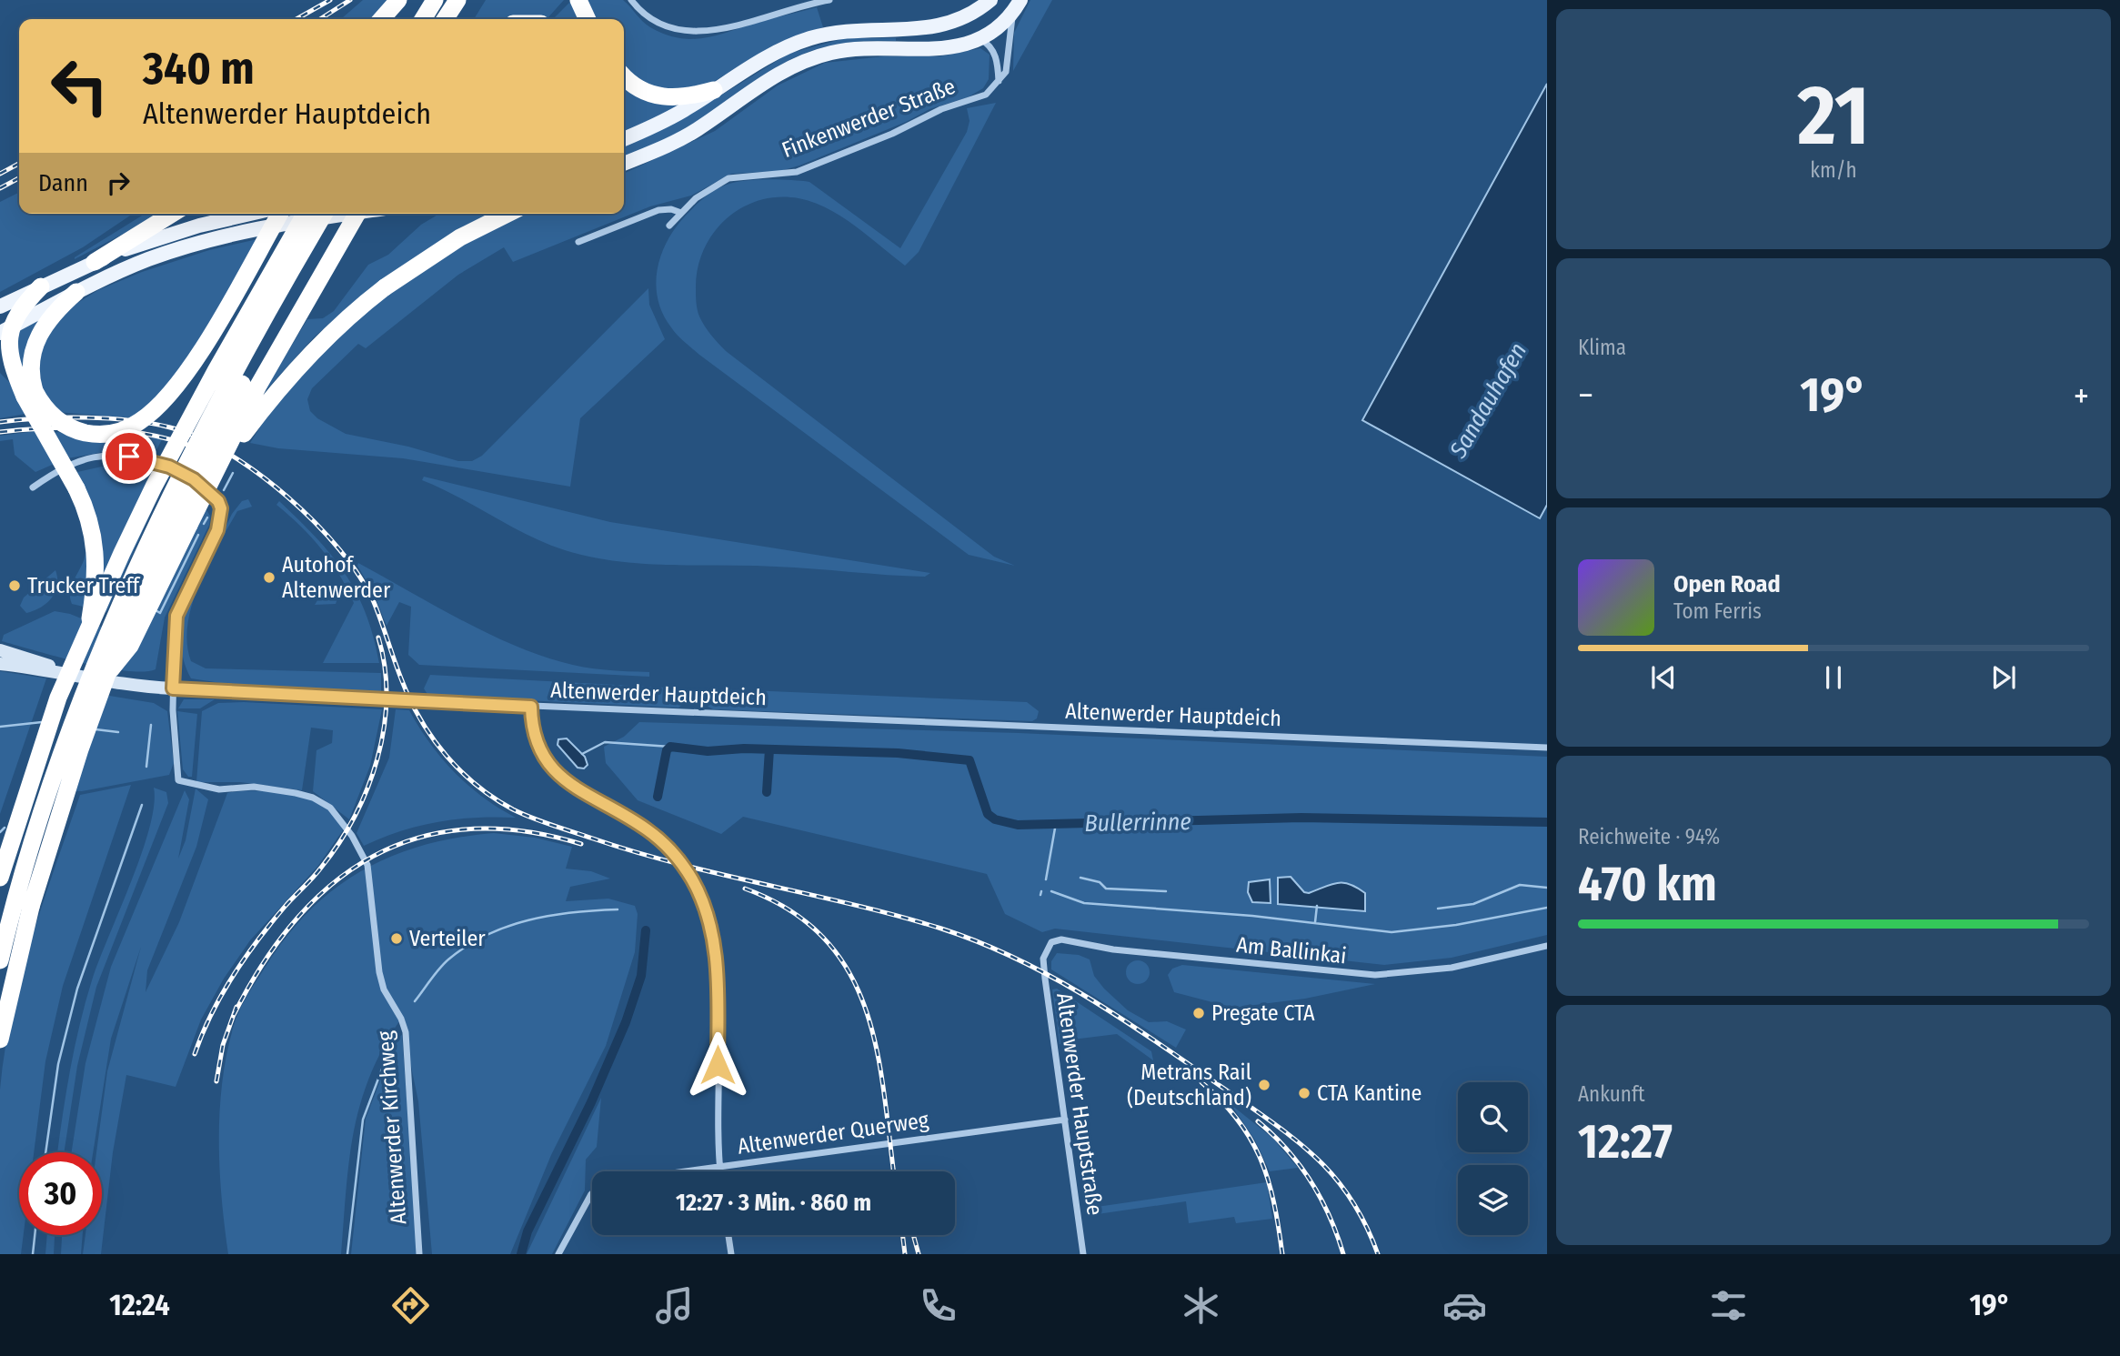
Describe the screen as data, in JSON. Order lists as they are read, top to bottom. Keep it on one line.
{"streets":{"main road":["Finkenwerder Straße"],"street":["Altenwerder Hauptdeich","Am Ballinkai","Altenwerder Hauptstraße","Altenwerder Kirchweg","Altenwerder Querweg"]},"crossings":[["Altenwerder Hauptdeich","Altenwerder Kirchweg"],["Am Ballinkai","Altenwerder Hauptstraße"],["Altenwerder Hauptstraße","Altenwerder Querweg"]],"water":["Sandauhafen","Bullerrinne"],"places":["Autohof Altenwerder","Trucker Treff","Verteiler","Pregate CTA","Metrans Rail (Deutschland)","CTA Kantine"],"page":{"tile":[["21","km/h"],"Klima",["Reichweite · 94%","470 km"],["Ankunft","12:27"]],"turn":["340 m","Altenwerder Hauptdeich"],"then":"Dann","heat":["−","19°","+"],"song":["Open Road","Tom Ferris"],"limit":"30","trip":"12:27 · 3 Min. · 860 m","tabs":["12:24","19°"]}}
